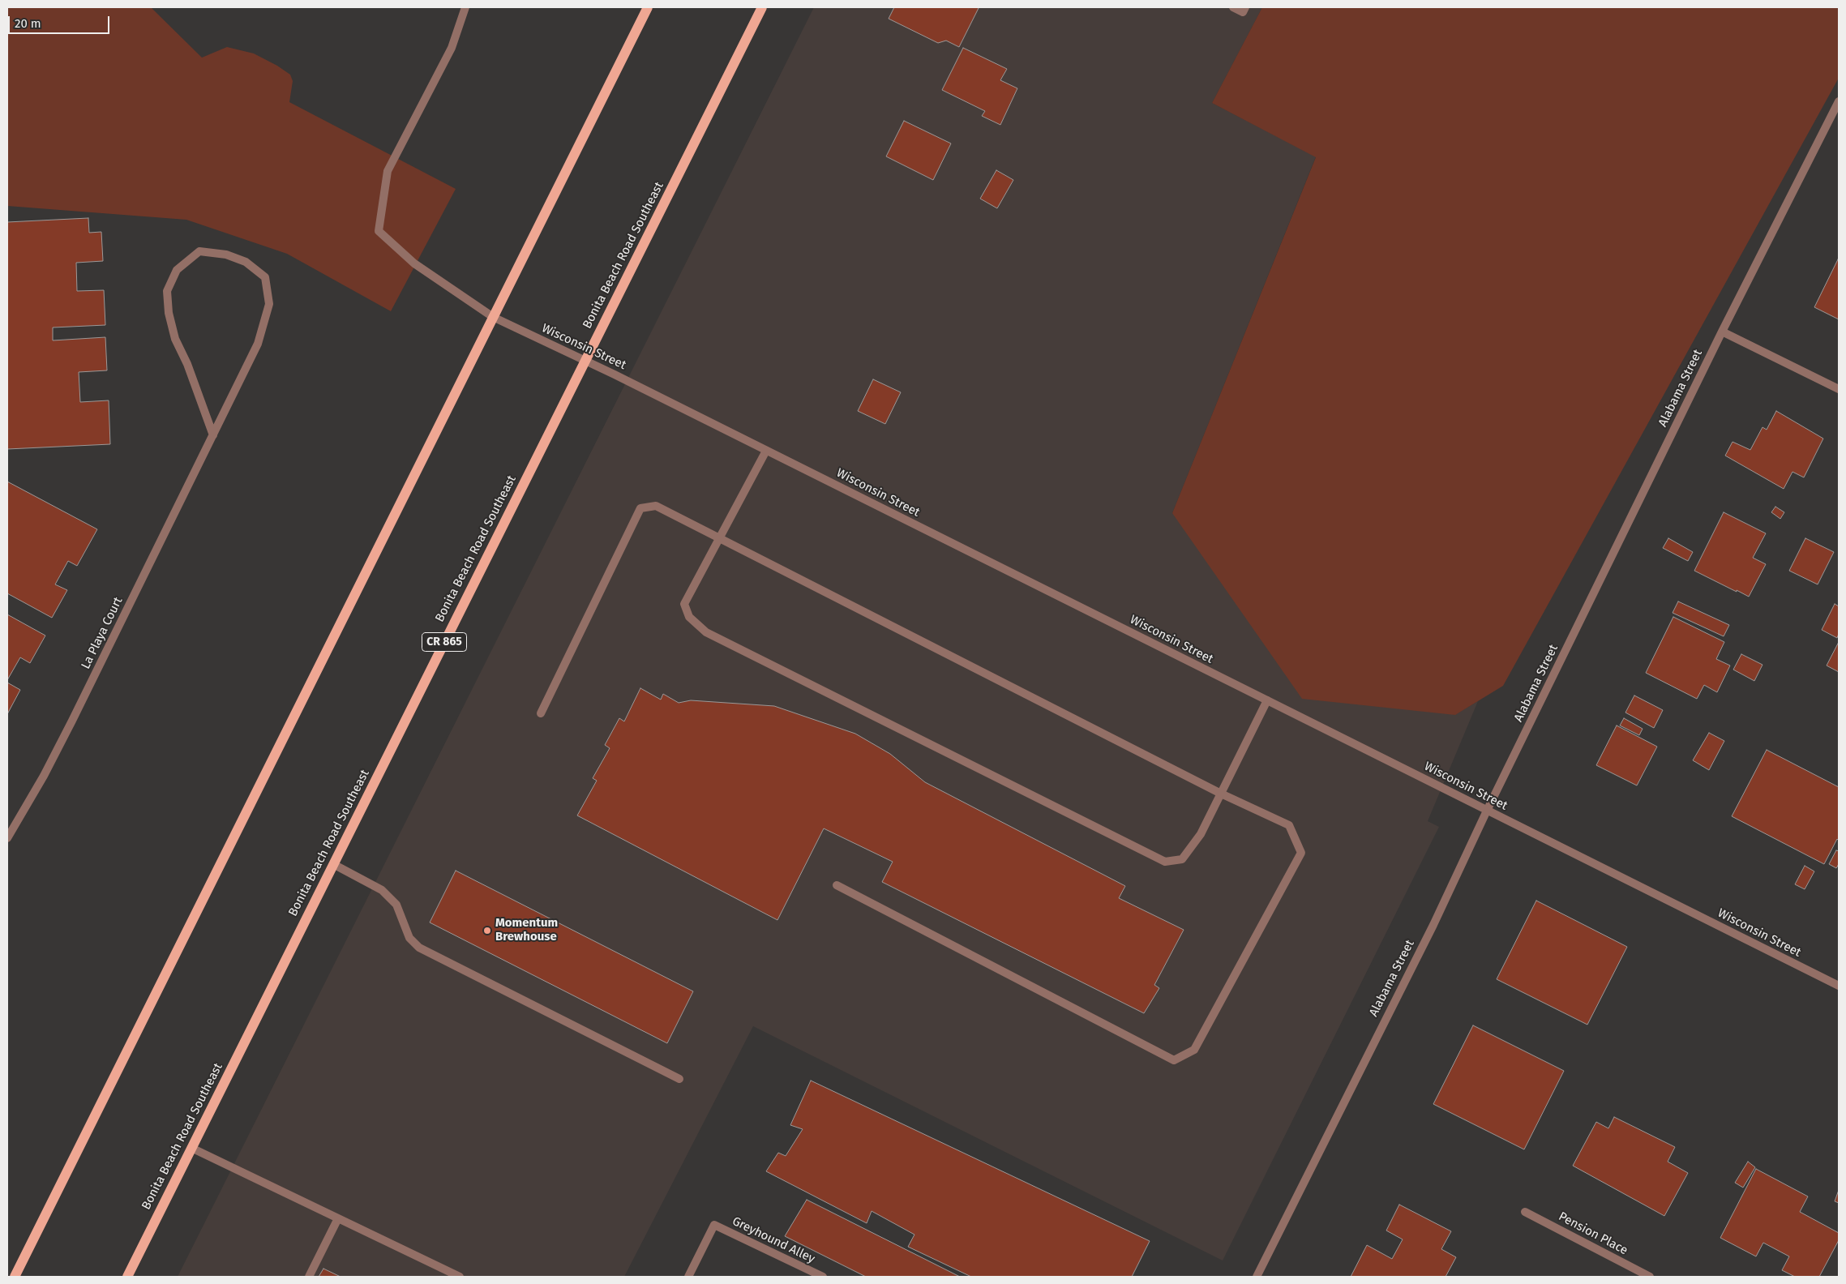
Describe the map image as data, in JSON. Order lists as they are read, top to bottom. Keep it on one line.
{"streets":{"main road":["Bonita Beach Road Southeast","CR 865"],"street":["Wisconsin Street","Alabama Street","La Playa Court","Pension Place","Greyhound Alley"]},"crossings":[["Bonita Beach Road Southeast","Wisconsin Street"],["Wisconsin Street","Alabama Street"]],"places":["Momentum Brewhouse"],"scale_bar":"20 m"}
